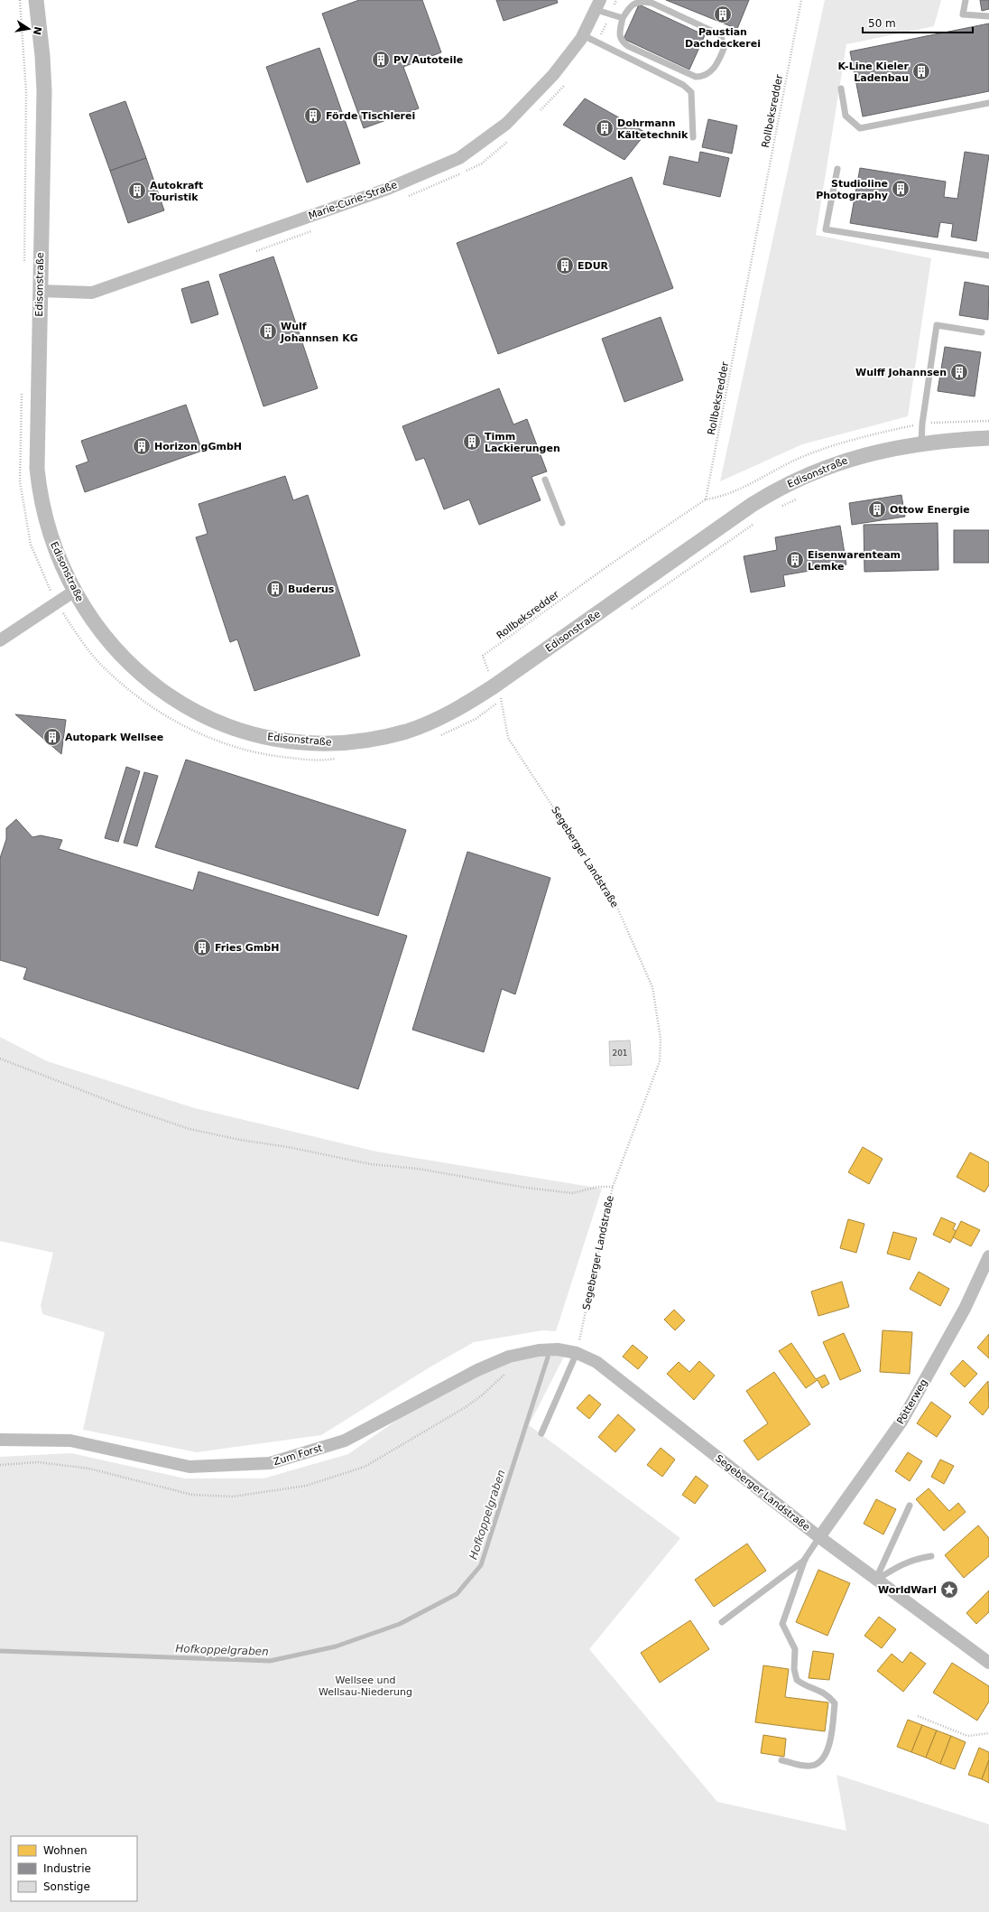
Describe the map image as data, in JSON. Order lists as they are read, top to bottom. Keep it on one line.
{"streets":{"street":["Marie-Curie-Straße","Edisonstraße","Segeberger Landstraße","Pötterweg","Zum Forst"],"path":["Rollbeksredder"]},"crossings":[["Rollbeksredder","Edisonstraße"],["Rollbeksredder","Segeberger Landstraße"],["Marie-Curie-Straße","Edisonstraße"],["Edisonstraße","Segeberger Landstraße"],["Segeberger Landstraße","Pötterweg"],["Segeberger Landstraße","Zum Forst"]],"water":["Hofkoppelgraben"],"parks":["Wellsee und Wellsau-Niederung"],"places":{"building":["Paustian Dachdeckerei","PV Autoteile","K-Line Kieler Ladenbau","Förde Tischlerei","Dohrmann Kältetechnik","Studioline Photography","Autokraft Touristik","EDUR","Wulf Johannsen KG","Wulff Johannsen","Timm Lackierungen","Horizon gGmbH","Ottow Energie","Eisenwarenteam Lemke","Buderus","Autopark Wellsee","Fries GmbH"],"place":["WorldWarI"]},"house_numbers":["201"],"legend":["Wohnen","Industrie","Sonstige"],"scale_bar":"50 m","north":"right"}
